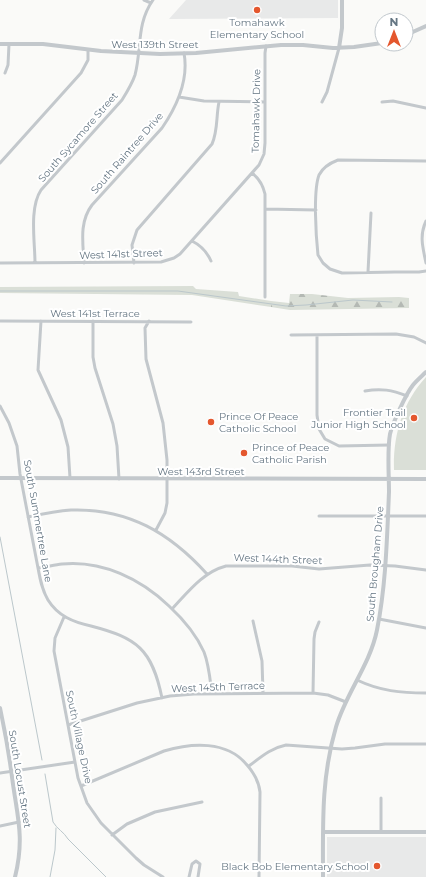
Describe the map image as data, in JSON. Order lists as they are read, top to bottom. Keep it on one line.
{"streets":{"street":["West 139th Street","Tomahawk Drive","South Sycamore Street","South Raintree Drive","West 141st Street","West 141st Terrace","West 143rd Street","South Summertree Lane","West 144th Street","South Brougham Drive","West 145th Terrace","South Village Drive","South Locust Street"]},"crossings":[["West 139th Street","Tomahawk Drive"],["West 139th Street","South Sycamore Street"],["West 139th Street","South Raintree Drive"],["Tomahawk Drive","West 141st Street"],["South Sycamore Street","West 141st Street"],["South Raintree Drive","West 141st Street"],["West 143rd Street","South Summertree Lane"],["West 143rd Street","South Brougham Drive"],["South Summertree Lane","West 145th Terrace"],["South Summertree Lane","South Village Drive"],["West 144th Street","South Brougham Drive"],["South Brougham Drive","West 145th Terrace"],["West 145th Terrace","South Village Drive"]],"places":["Tomahawk Elementary School","Frontier Trail Junior High School","Prince Of Peace Catholic School","Prince of Peace Catholic Parish","Black Bob Elementary School"],"north":"top"}
